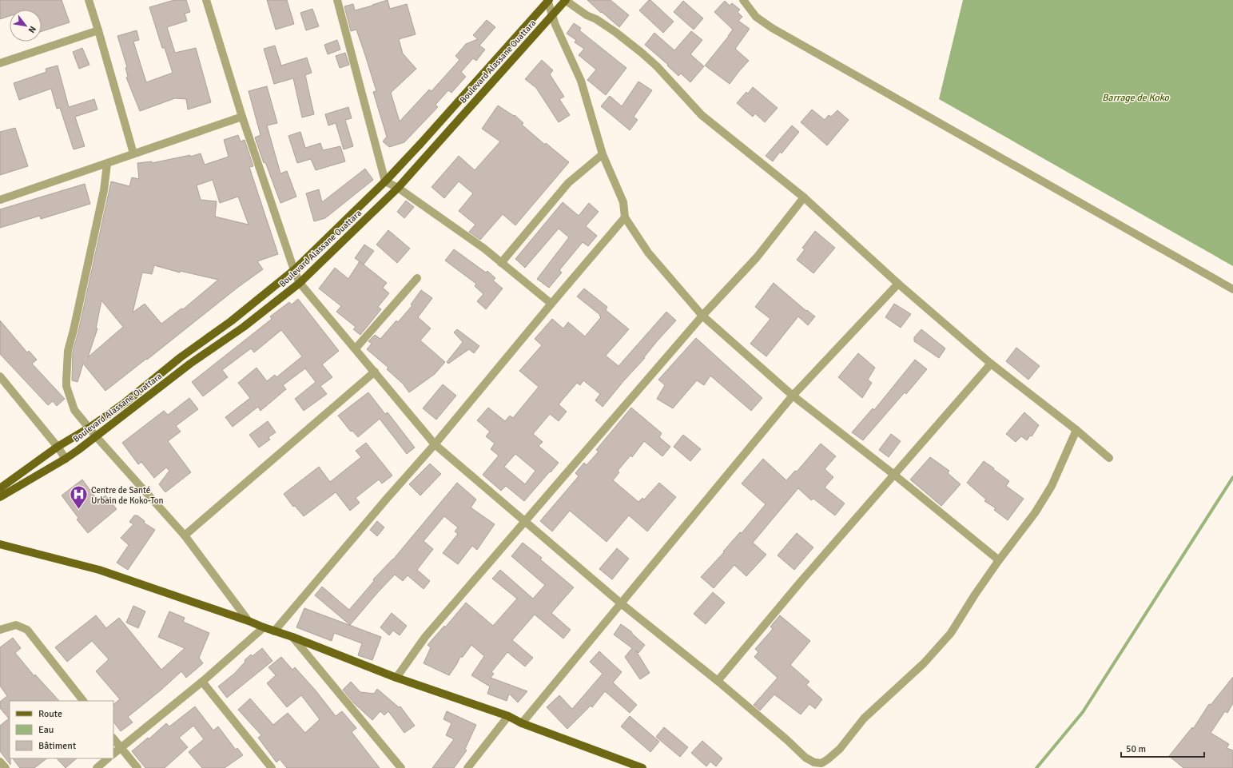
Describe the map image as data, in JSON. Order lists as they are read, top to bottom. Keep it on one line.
{"streets":{"main road":["Boulevard Alassane Ouattara"]},"water":["Barrage de Koko"],"places":{"hospital":["Centre de Santé Urbain de Koko-Ton"]},"legend":["Route","Eau","Bâtiment"],"scale_bar":"50 m","north":"bottom right"}
